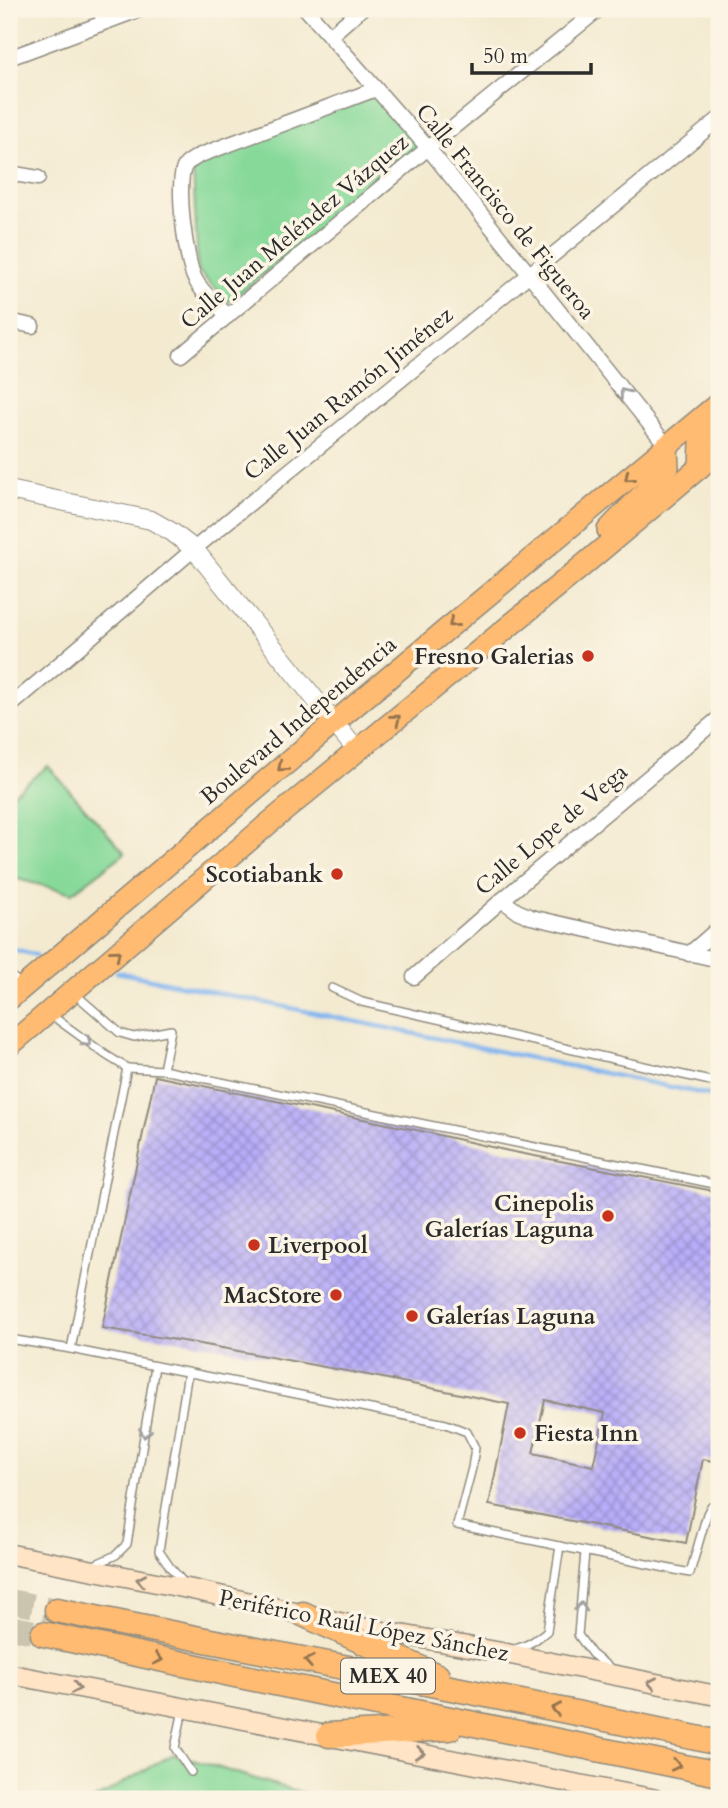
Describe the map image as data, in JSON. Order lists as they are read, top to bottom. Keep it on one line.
{"streets":{"highway":["Periférico Raúl López Sánchez","MEX 40"],"main road":["Boulevard Independencia"],"street":["Calle Francisco de Figueroa","Calle Juan Meléndez Vázquez","Calle Juan Ramón Jiménez","Calle Lope de Vega"]},"crossings":[["Calle Francisco de Figueroa","Calle Juan Meléndez Vázquez"],["Calle Francisco de Figueroa","Calle Juan Ramón Jiménez"],["Calle Francisco de Figueroa","Boulevard Independencia"]],"one_way":["Calle Francisco de Figueroa"],"places":["Fresno Galerias","Scotiabank","Cinepolis Galerías Laguna","Liverpool","MacStore","Galerías Laguna","Fiesta Inn"],"scale_bar":"50 m"}
